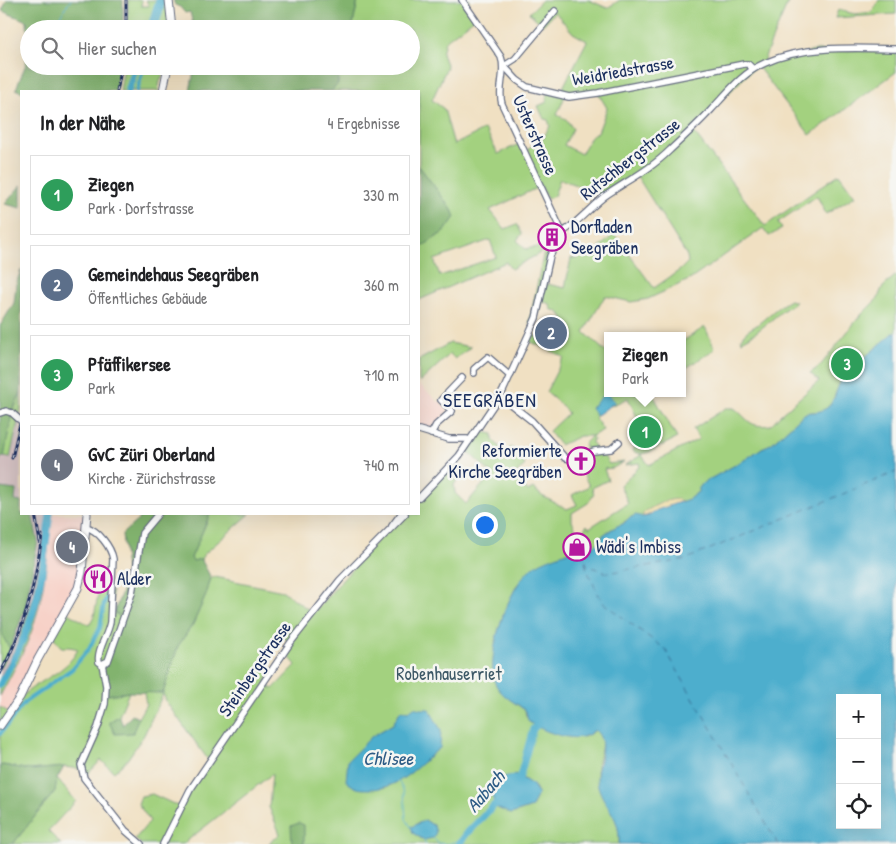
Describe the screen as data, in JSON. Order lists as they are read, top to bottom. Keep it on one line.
{"streets":{"street":["Weidriedstrasse","Usterstrasse","Rutschbergstrasse","Steinbergstrasse"]},"crossings":[["Weidriedstrasse","Usterstrasse"],["Weidriedstrasse","Rutschbergstrasse"],["Usterstrasse","Rutschbergstrasse"]],"districts":["SEEGRÄBEN"],"water":["Chlisee","Aabach"],"parks":["Robenhauserriet"],"places":{"building":["Dorfladen Seegräben"],"church":["Reformierte Kirche Seegräben"],"shop":["Wädi's Imbiss"],"restaurant":["Alder"]},"page":{"search":"Hier suchen","heading":["In der Nähe","4 Ergebnisse"],"list":[{"mark":"1","name":"Ziegen","note":"Park · Dorfstrasse","value":"330 m"},{"mark":"2","name":"Gemeindehaus Seegräben","note":"Öffentliches Gebäude","value":"360 m"},{"mark":"3","name":"Pfäffikersee","note":"Park","value":"710 m"},{"mark":"4","name":"GvC Züri Oberland","note":"Kirche · Zürichstrasse","value":"740 m"}],"pins":["2","3","1","4"],"popup":["Ziegen","Park"],"map_buttons":["+","−"]}}
